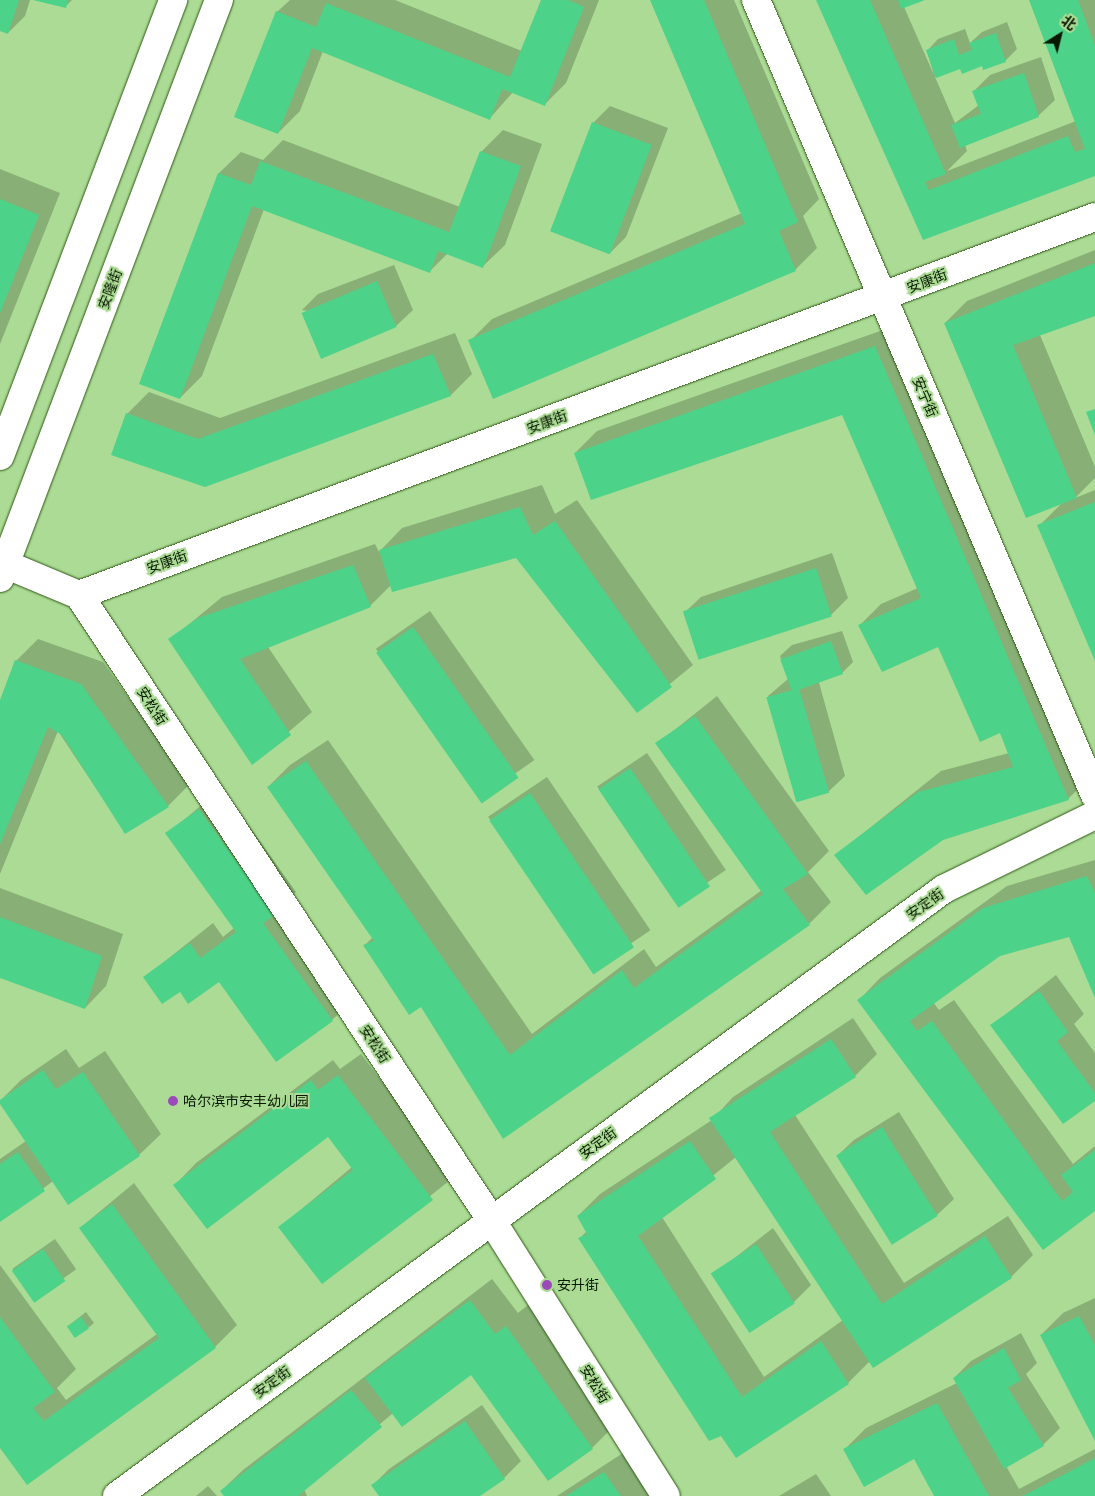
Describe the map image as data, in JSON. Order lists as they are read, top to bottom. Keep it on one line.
{"streets":{"street":["安康街","安隆街","安宁街","安松街","安定街"]},"crossings":[["安康街","安宁街"],["安康街","安松街"],["安松街","安定街"]],"places":["哈尔滨市安丰幼儿园","安升街"],"north":"top right"}
